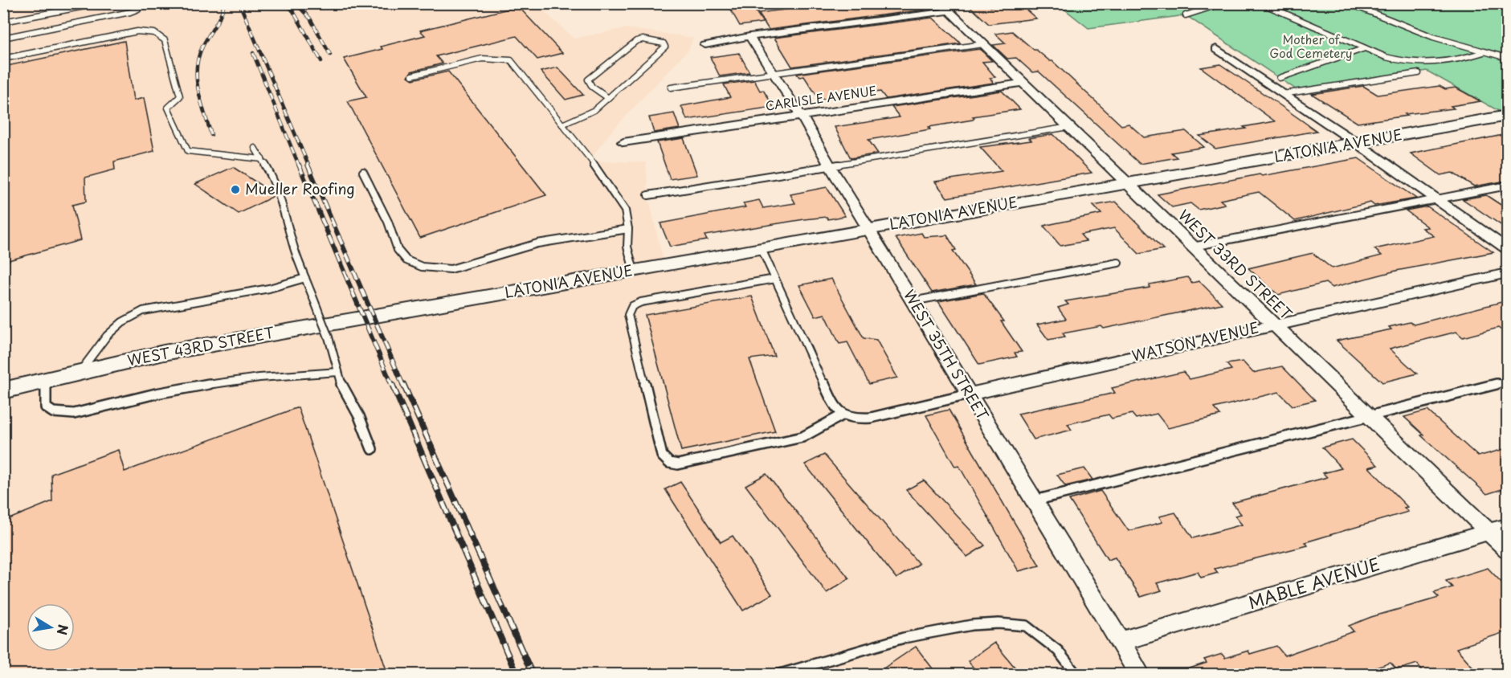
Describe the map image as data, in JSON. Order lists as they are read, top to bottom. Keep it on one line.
{"streets":{"street":["CARLISLE AVENUE","LATONIA AVENUE","WEST 33RD STREET","WATSON AVENUE","WEST 43RD STREET","WEST 35TH STREET","MABLE AVENUE"]},"crossings":[["CARLISLE AVENUE","WEST 33RD STREET"],["CARLISLE AVENUE","WEST 35TH STREET"],["LATONIA AVENUE","WEST 33RD STREET"],["LATONIA AVENUE","WEST 43RD STREET"],["LATONIA AVENUE","WEST 35TH STREET"],["WEST 33RD STREET","WATSON AVENUE"],["WEST 33RD STREET","MABLE AVENUE"],["WATSON AVENUE","WEST 35TH STREET"],["WEST 35TH STREET","MABLE AVENUE"]],"parks":["Mother of God Cemetery"],"places":["Mueller Roofing"],"north":"right"}
